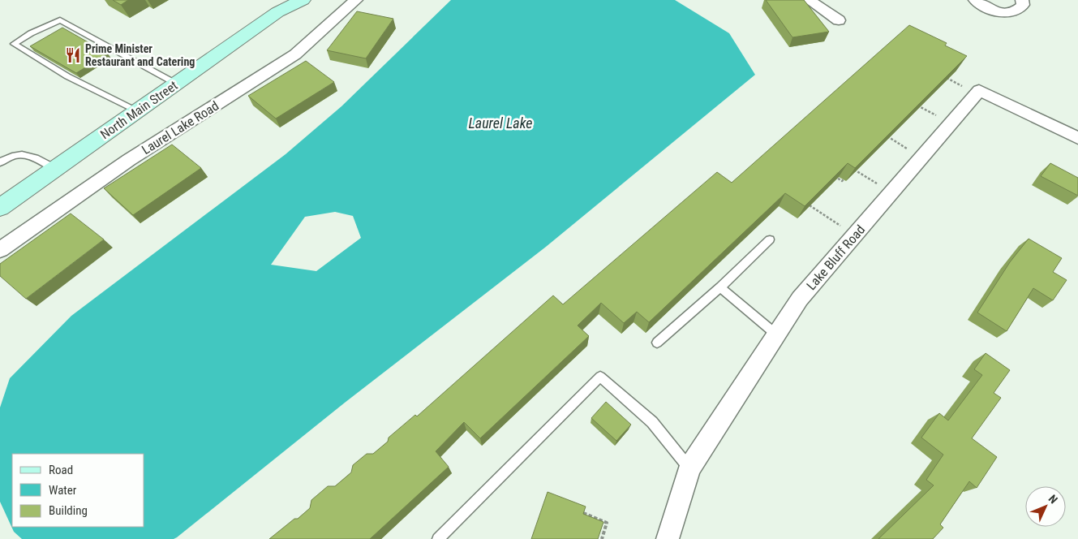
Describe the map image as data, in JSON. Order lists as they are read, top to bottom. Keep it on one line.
{"streets":{"main road":["North Main Street"],"street":["Laurel Lake Road","Lake Bluff Road"]},"water":["Laurel Lake"],"places":{"restaurant":["Prime Minister Restaurant and Catering"]},"legend":["Road","Water","Building"],"north":"top right"}
